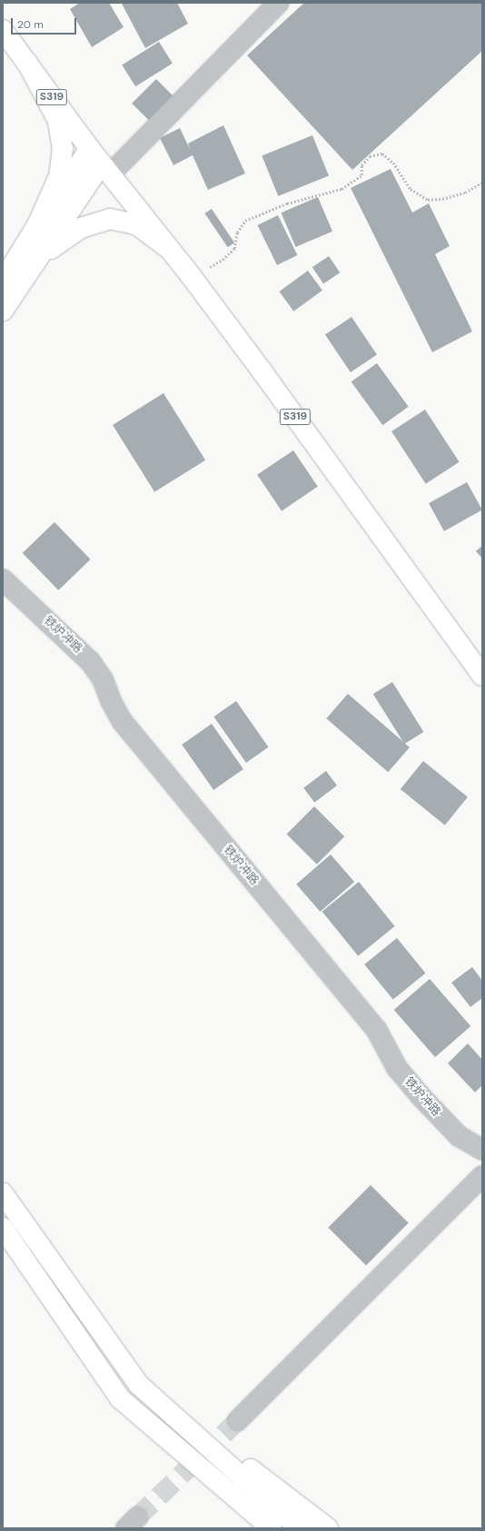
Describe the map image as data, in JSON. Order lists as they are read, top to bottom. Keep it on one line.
{"streets":{"main road":["S319"],"street":["铁炉冲路"]},"scale_bar":"20 m"}
